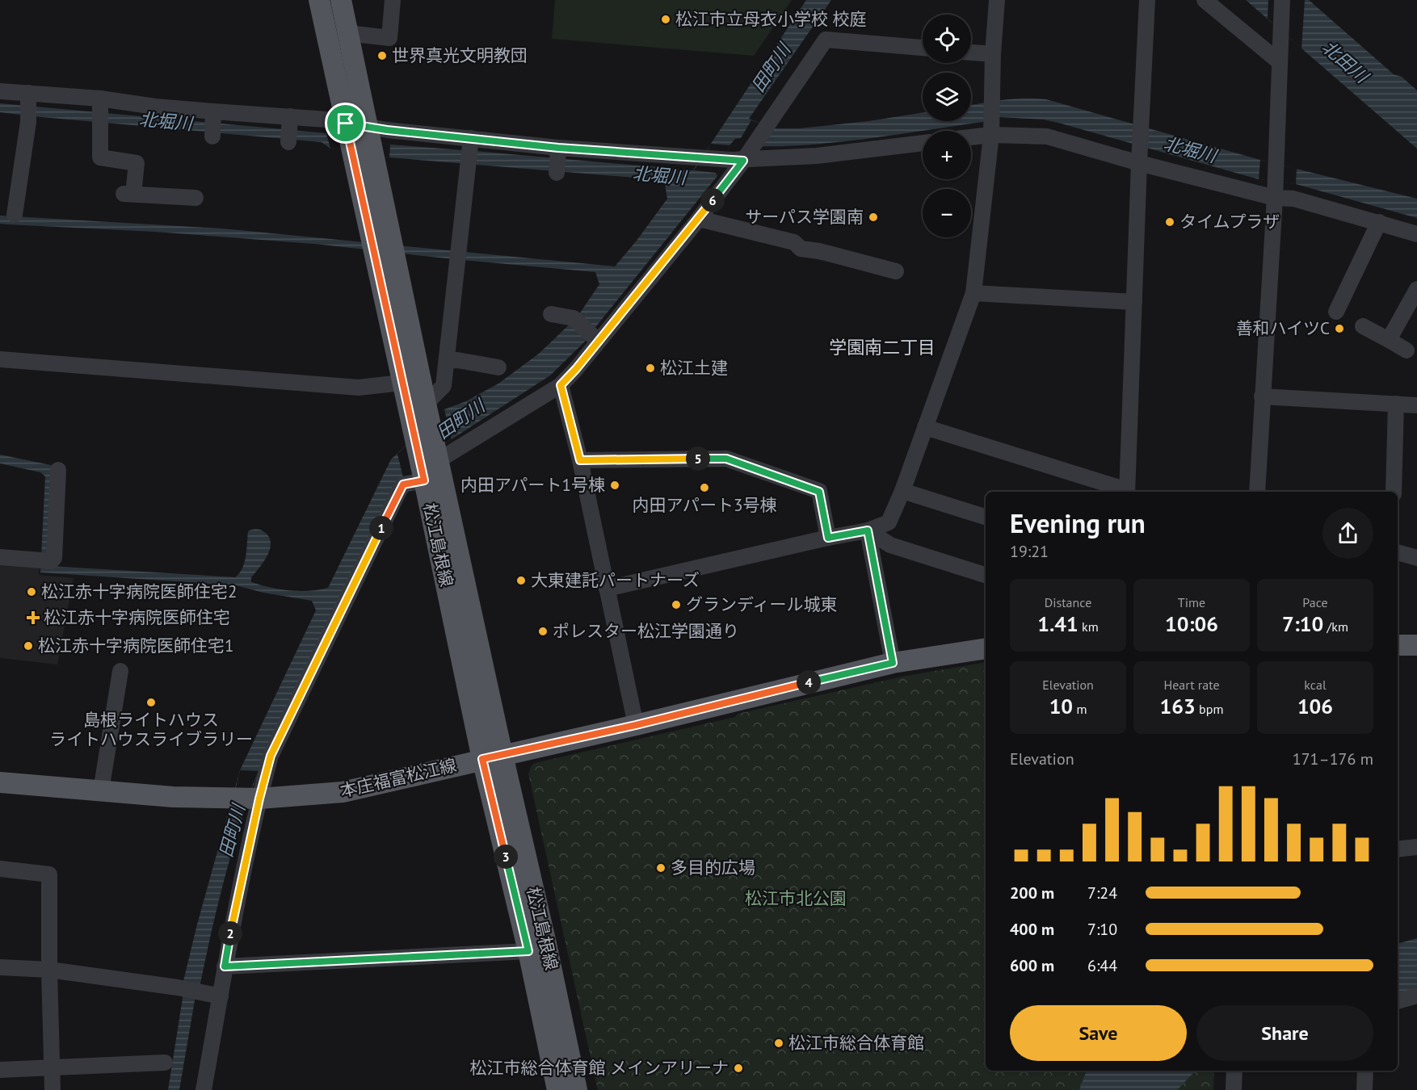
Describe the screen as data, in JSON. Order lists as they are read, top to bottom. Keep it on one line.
{"streets":{"main road":["松江島根線","本庄福富松江線"]},"crossings":[["松江島根線","本庄福富松江線"]],"districts":["学園南二丁目"],"water":["北田川","田町川","北堀川"],"parks":["松江市北公園"],"places":{"other":["松江市立母衣小学校 校庭","世界真光文明教団","サーパス学園南","タイムプラザ","善和ハイツC","松江土建","内田アパート1号棟","内田アパート3号棟","大東建託パートナーズ","松江赤十字病院医師住宅2","グランディール城東","ポレスター松江学園通り","松江赤十字病院医師住宅1","島根ライトハウス ライトハウスライブラリー","多目的広場","松江市総合体育館","松江市総合体育館 メインアリーナ"],"health":["松江赤十字病院医師住宅"]},"page":{"map_buttons":["+","−"],"pins":["6","5","1","4","3","2"],"heading":["Evening run","19:21"],"stats":[["Distance","1.41 km"],["Time","10:06"],["Pace","7:10 /km"],["Elevation","10 m"],["Heart rate","163 bpm"],["kcal","106"]],"chart":["Elevation","171–176 m"],"list":[{"name":"200 m","note":"7:24"},{"name":"400 m","note":"7:10"},{"name":"600 m","note":"6:44"}],"buttons":["Save","Share"]}}
